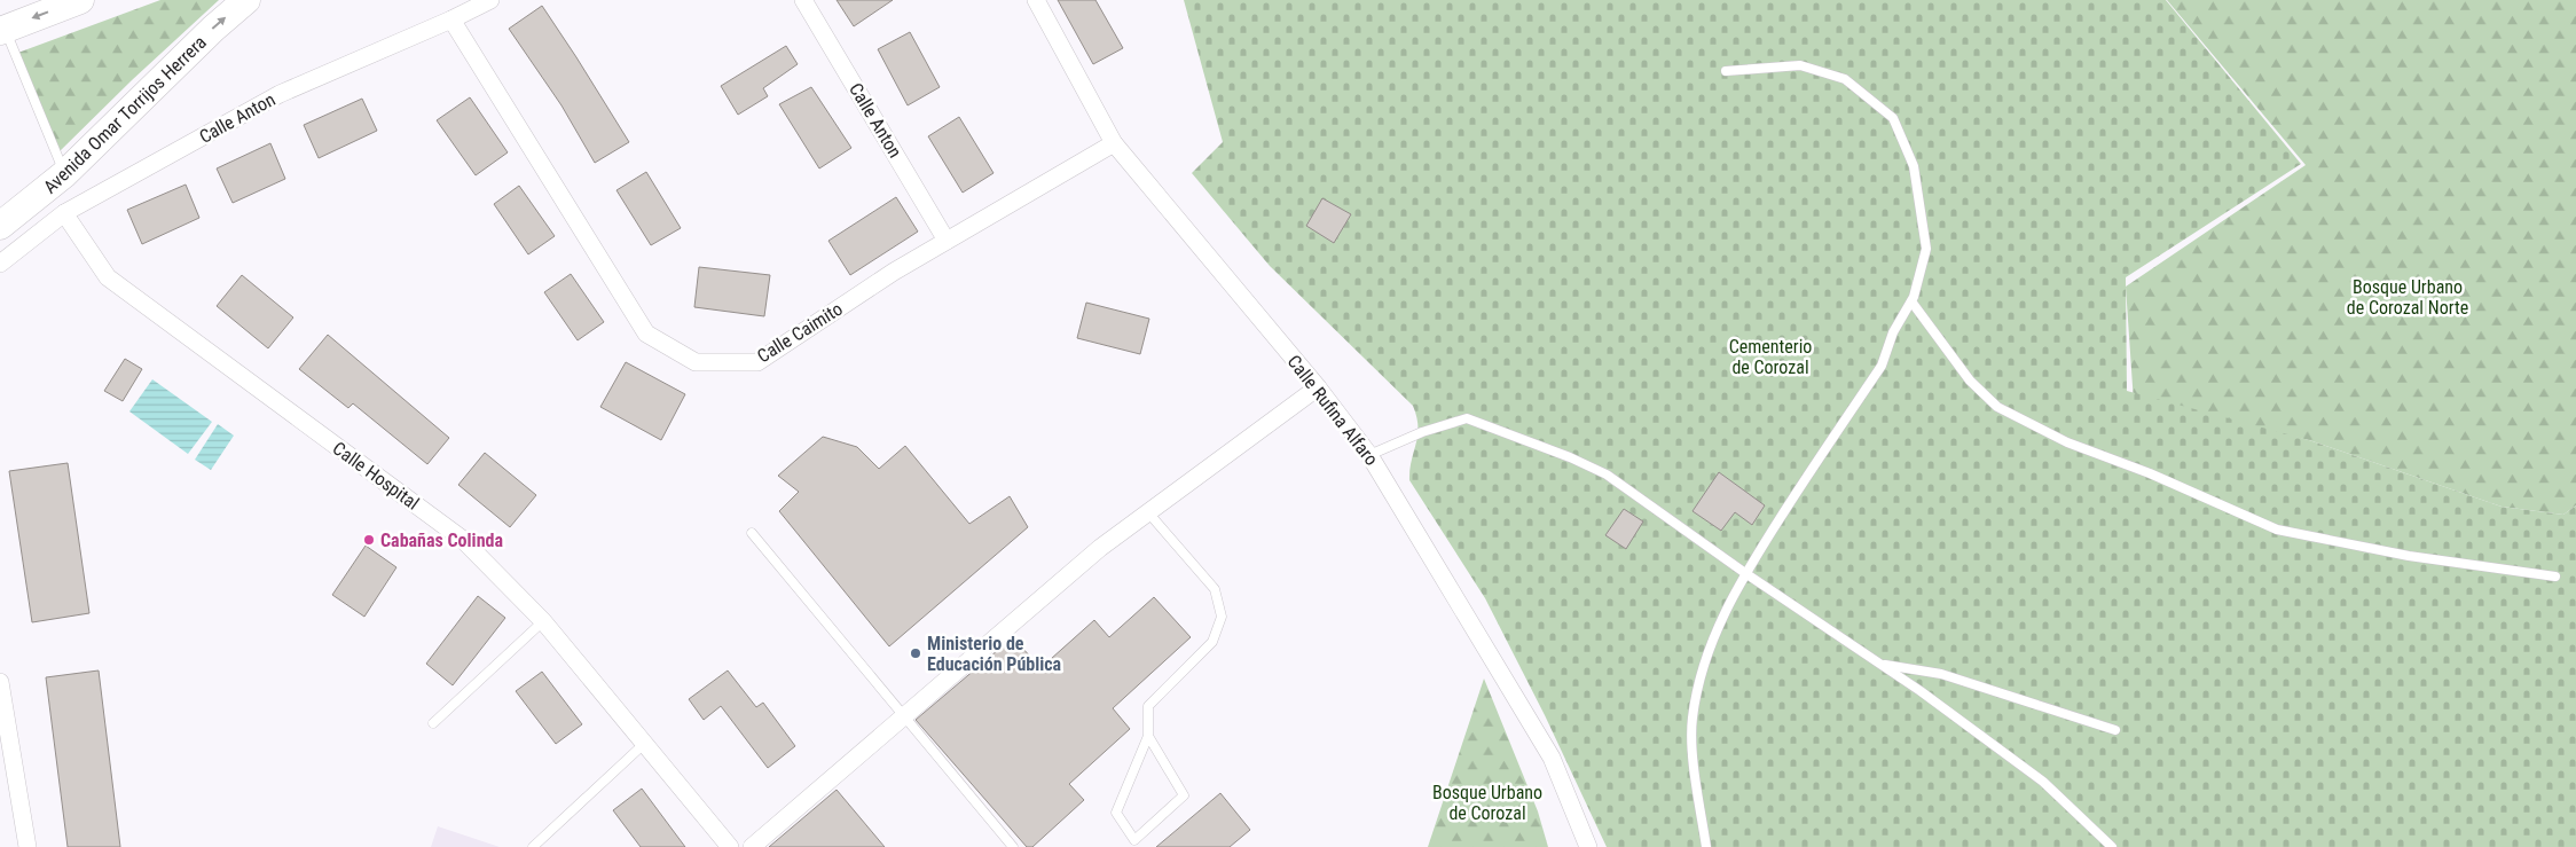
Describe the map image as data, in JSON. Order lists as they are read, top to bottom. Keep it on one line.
{"streets":{"main road":["Avenida Omar Torrijos Herrera"],"street":["Calle Anton","Calle Caimito","Calle Rufina Alfaro","Calle Hospital"]},"crossings":[["Calle Anton","Calle Caimito"],["Calle Anton","Calle Hospital"],["Calle Caimito","Calle Rufina Alfaro"]],"parks":["Bosque Urbano de Corozal Norte","Cementerio de Corozal","Bosque Urbano de Corozal"],"places":["Cabañas Colinda","Ministerio de Educación Pública"]}
